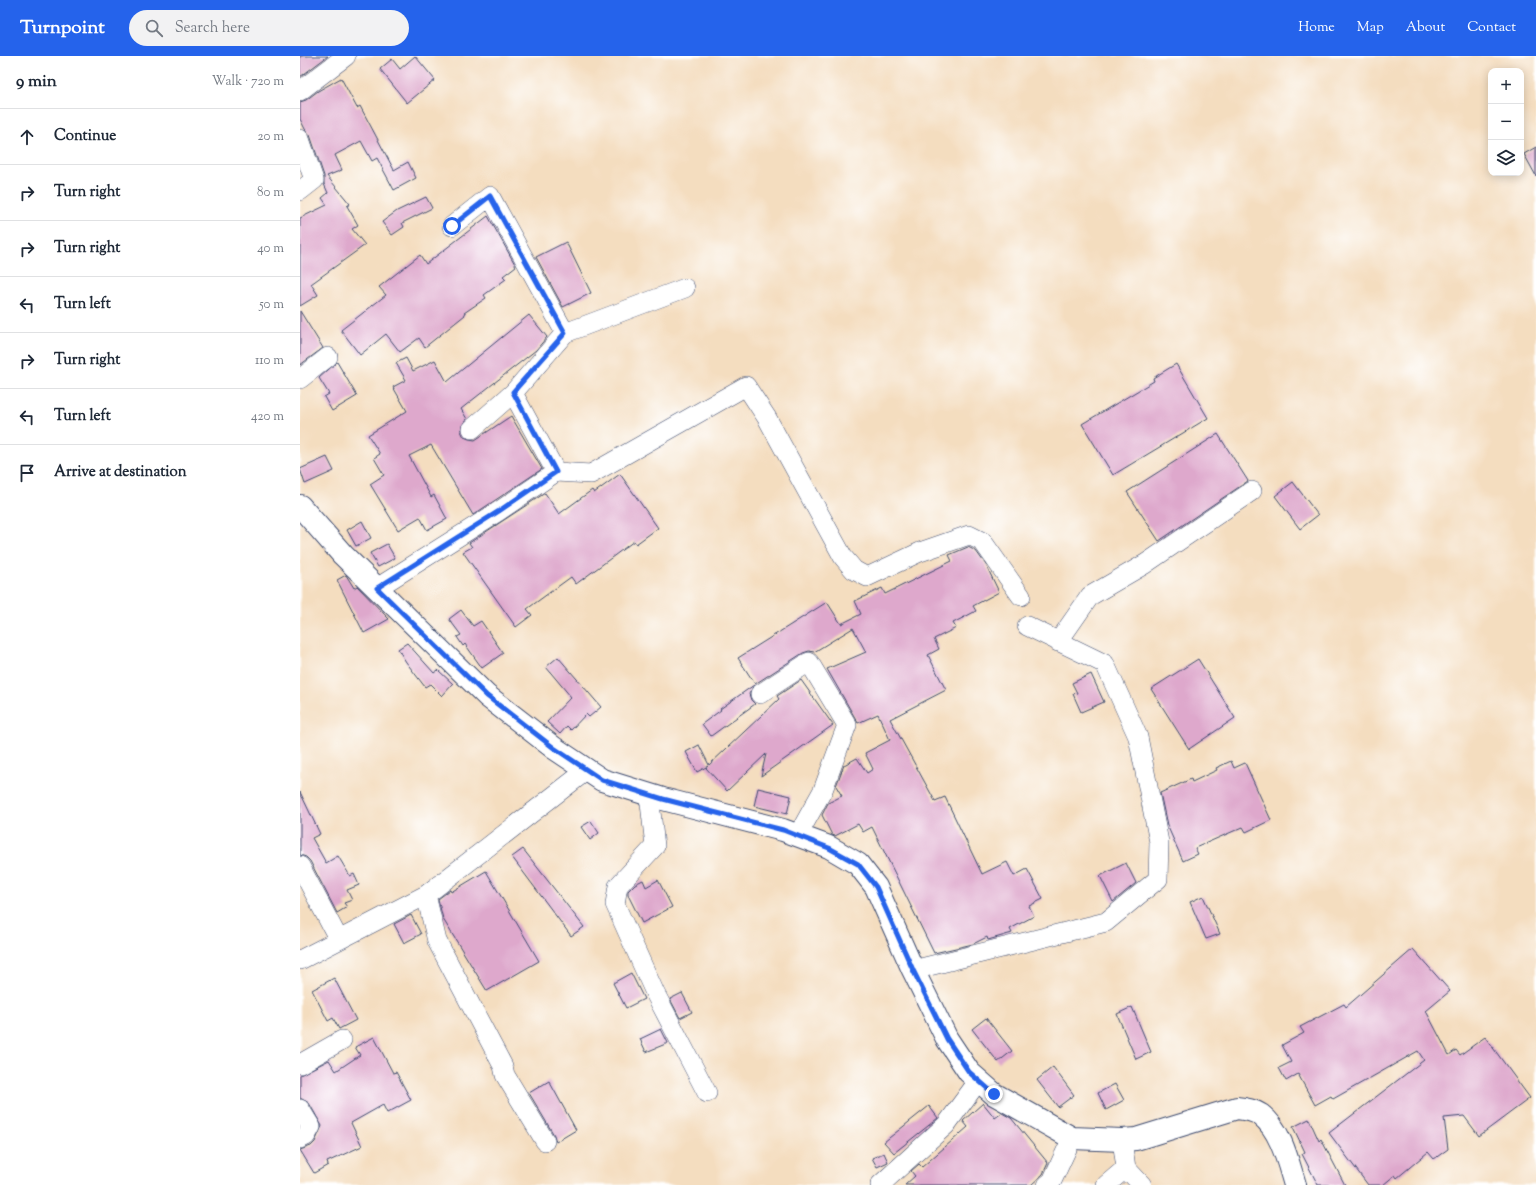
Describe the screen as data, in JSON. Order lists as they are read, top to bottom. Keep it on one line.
{"page":{"header":"Turnpoint","search":"Search here","nav":["Home","Map","About","Contact"],"heading":["9 min","Walk · 720 m"],"map_buttons":["+","−"],"list":[["Continue","20 m"],["Turn right","80 m"],["Turn right","40 m"],["Turn left","50 m"],["Turn right","110 m"],["Turn left","420 m"],"Arrive at destination"]}}
